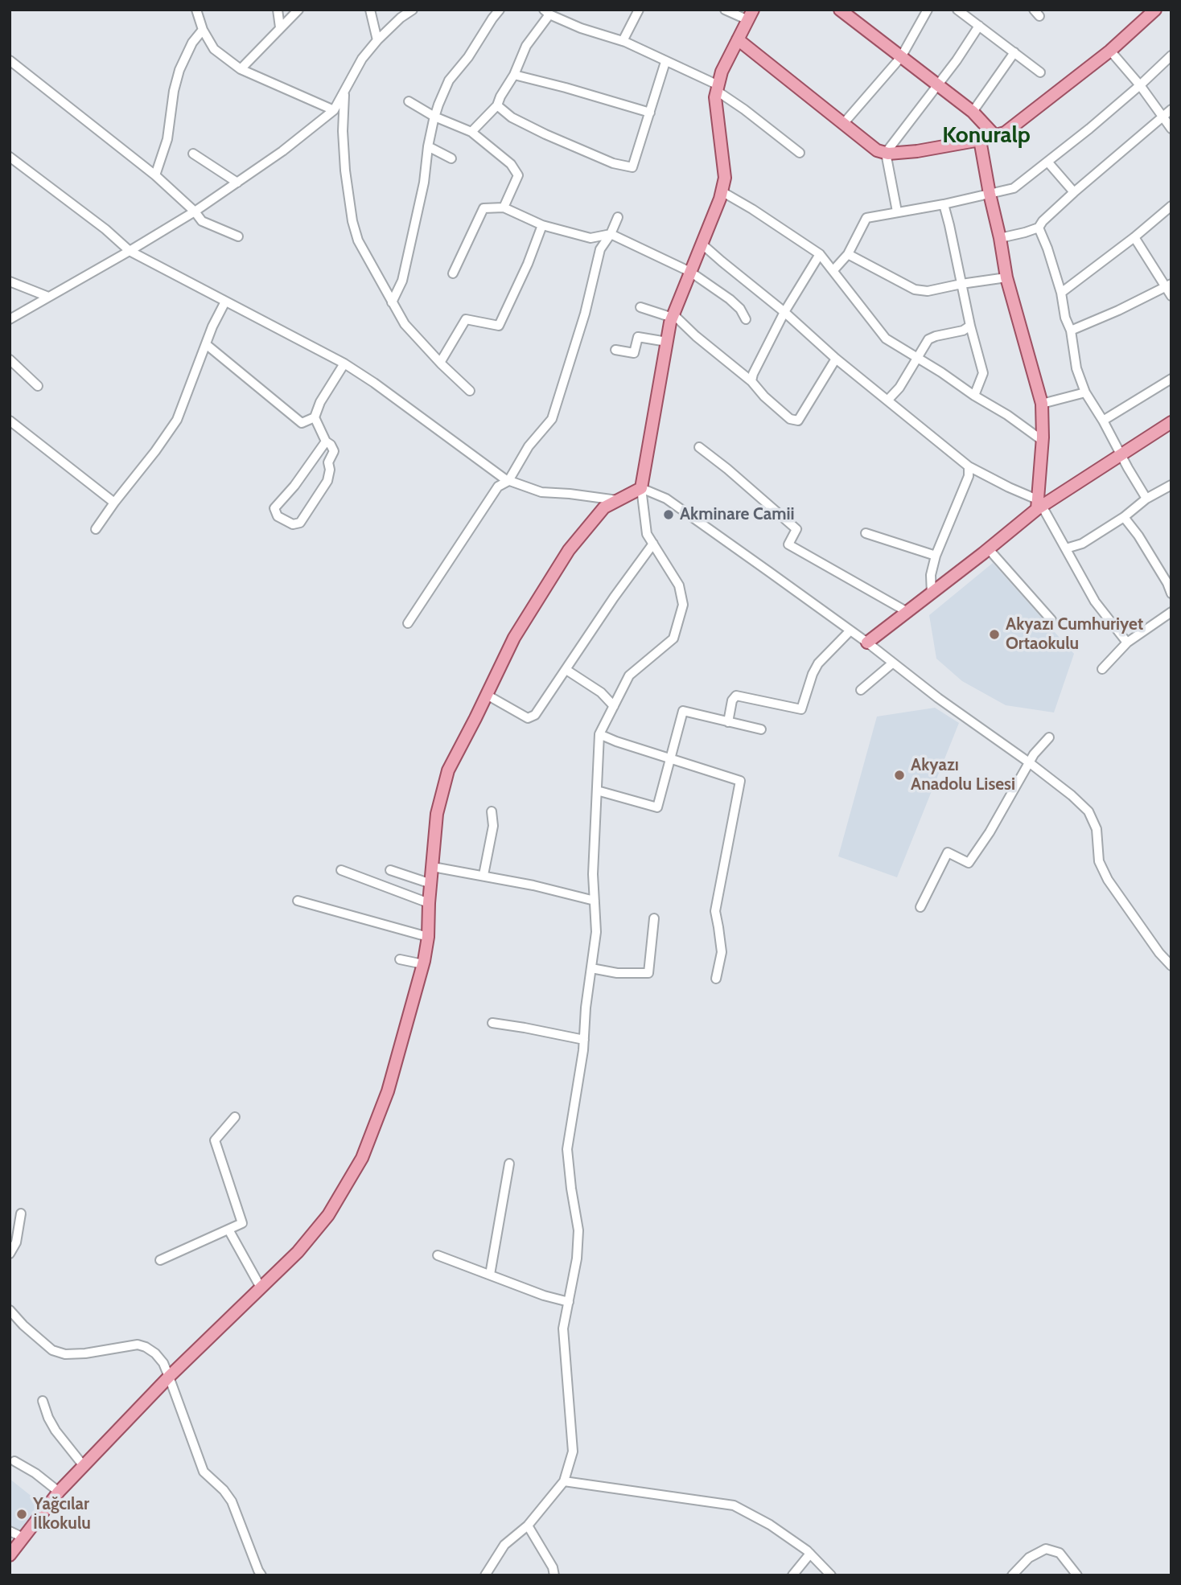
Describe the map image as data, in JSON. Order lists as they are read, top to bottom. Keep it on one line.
{"districts":["Konuralp"],"places":["Akminare Camii","Akyazı Cumhuriyet Ortaokulu","Akyazı Anadolu Lisesi","Yağcılar İlkokulu"]}
